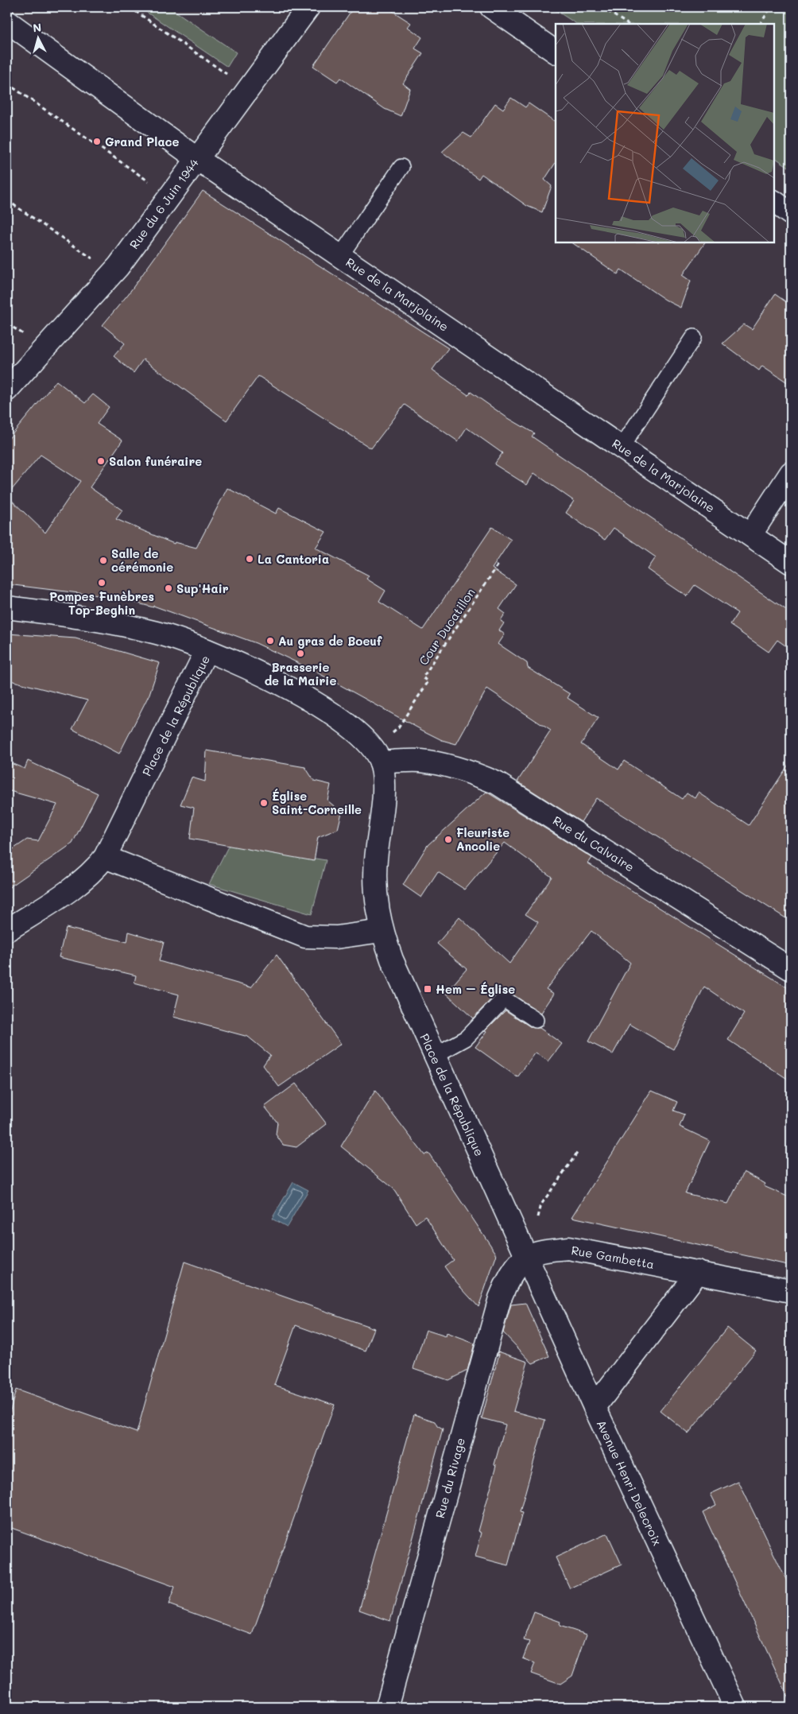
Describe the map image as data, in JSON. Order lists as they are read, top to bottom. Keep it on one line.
{"streets":{"street":["Rue du 6 Juin 1944","Rue de la Marjolaine","Place de la République","Rue du Calvaire","Rue Gambetta","Rue du Rivage","Avenue Henri Delecroix"],"path":["Cour Ducatillon"]},"crossings":[["Rue du 6 Juin 1944","Rue de la Marjolaine"],["Cour Ducatillon","Place de la République"],["Cour Ducatillon","Rue du Calvaire"],["Place de la République","Rue du Calvaire"],["Place de la République","Rue Gambetta"],["Place de la République","Rue du Rivage"],["Place de la République","Avenue Henri Delecroix"],["Rue Gambetta","Rue du Rivage"],["Rue Gambetta","Avenue Henri Delecroix"],["Rue du Rivage","Avenue Henri Delecroix"]],"places":{"other":["Grand Place","Salon funéraire","La Cantoria","Salle de cérémonie","Pompes Funèbres Top-Beghin","Sup'Hair","Au gras de Boeuf","Brasserie de la Mairie","Église Saint-Corneille","Fleuriste Ancolie"],"transit":["Hem – Église"]},"north":"top"}
